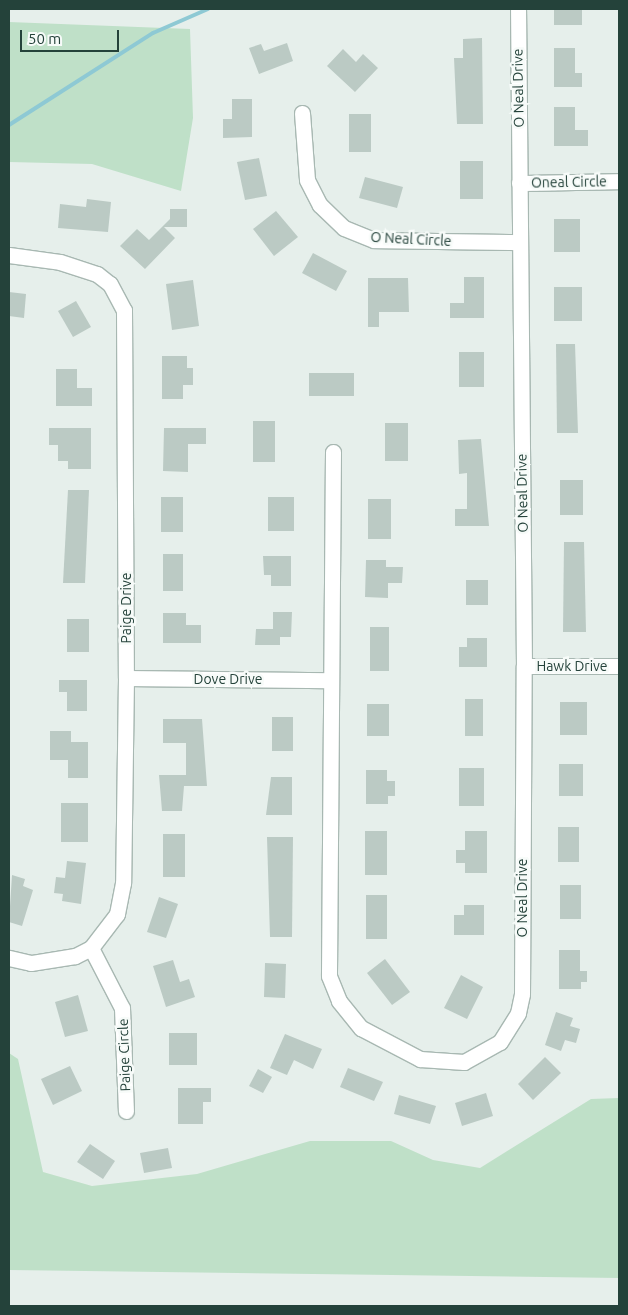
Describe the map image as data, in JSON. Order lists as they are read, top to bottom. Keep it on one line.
{"streets":{"street":["O Neal Drive","Oneal Circle","O Neal Circle","Paige Drive","Hawk Drive","Dove Drive","Paige Circle"]},"crossings":[["O Neal Drive","Oneal Circle"],["O Neal Drive","O Neal Circle"],["O Neal Drive","Hawk Drive"],["O Neal Drive","Dove Drive"],["Paige Drive","Dove Drive"],["Paige Drive","Paige Circle"]],"scale_bar":"50 m"}
